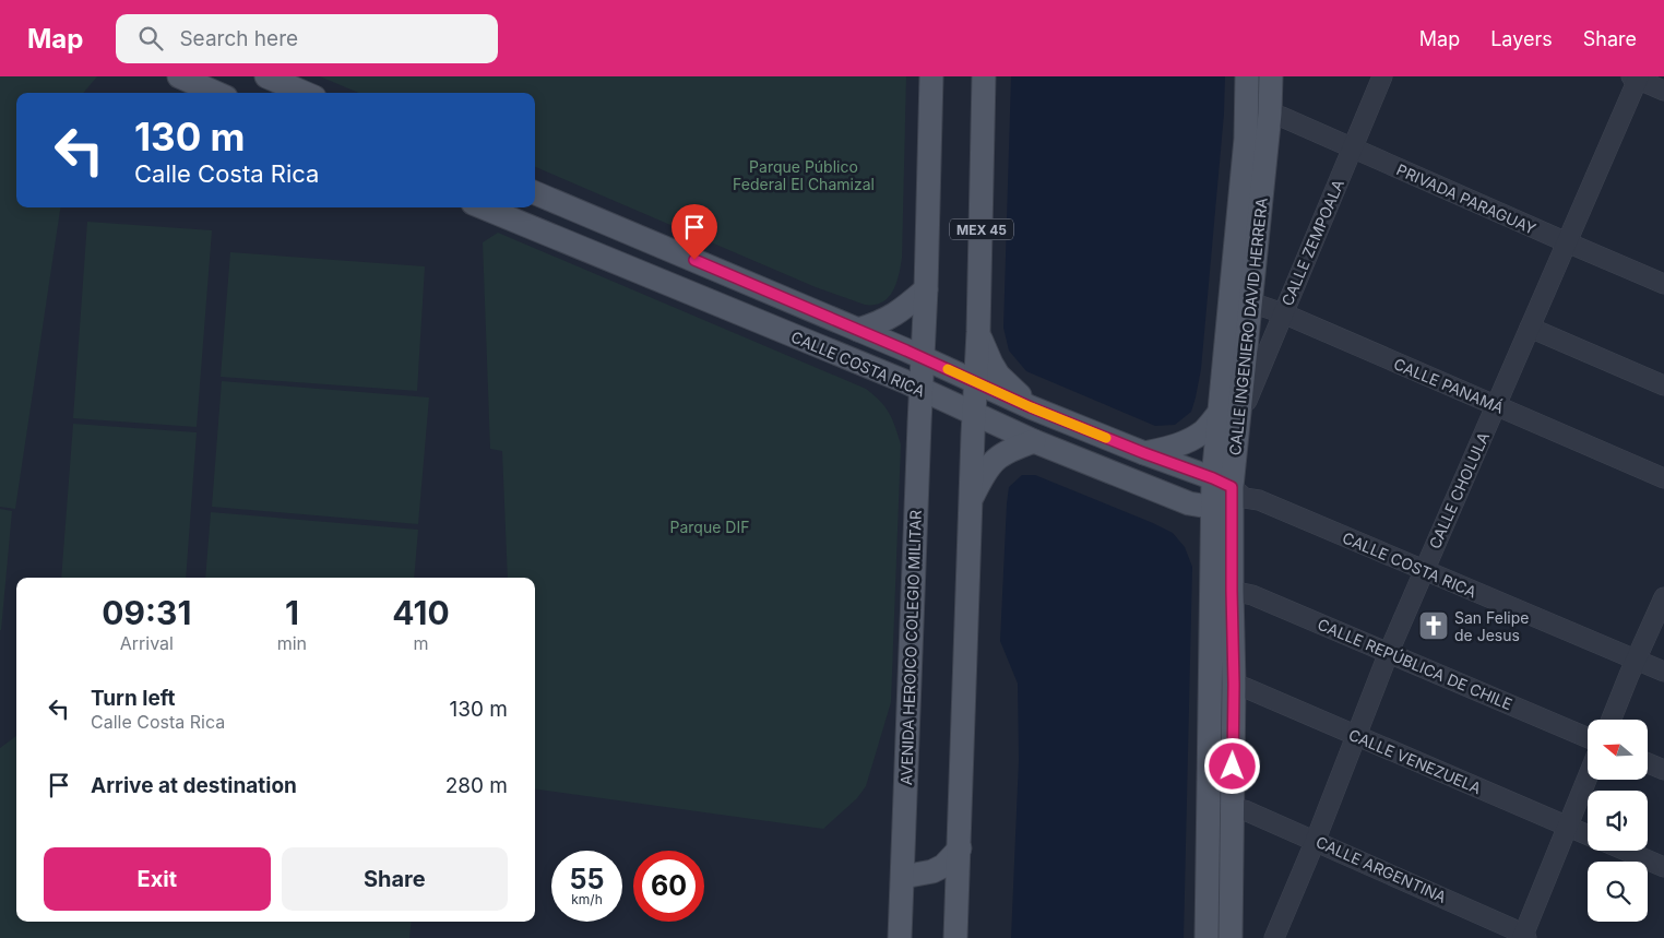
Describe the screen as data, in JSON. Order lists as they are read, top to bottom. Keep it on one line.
{"streets":{"main road":["MEX 45","CALLE INGENIERO DAVID HERRERA","CALLE COSTA RICA","AVENIDA HEROICO COLEGIO MILITAR"],"street":["PRIVADA PARAGUAY","CALLE ZEMPOALA","CALLE PANAMÁ","CALLE CHOLULA","CALLE REPÚBLICA DE CHILE","CALLE VENEZUELA","CALLE ARGENTINA"]},"crossings":[["PRIVADA PARAGUAY","CALLE ZEMPOALA"],["PRIVADA PARAGUAY","CALLE INGENIERO DAVID HERRERA"],["PRIVADA PARAGUAY","CALLE CHOLULA"],["MEX 45","CALLE COSTA RICA"],["MEX 45","AVENIDA HEROICO COLEGIO MILITAR"],["CALLE ZEMPOALA","CALLE INGENIERO DAVID HERRERA"],["CALLE ZEMPOALA","CALLE PANAMÁ"],["CALLE INGENIERO DAVID HERRERA","CALLE COSTA RICA"],["CALLE INGENIERO DAVID HERRERA","CALLE PANAMÁ"],["CALLE INGENIERO DAVID HERRERA","CALLE REPÚBLICA DE CHILE"],["CALLE INGENIERO DAVID HERRERA","CALLE VENEZUELA"],["CALLE INGENIERO DAVID HERRERA","CALLE ARGENTINA"],["CALLE COSTA RICA","CALLE CHOLULA"],["CALLE COSTA RICA","AVENIDA HEROICO COLEGIO MILITAR"],["CALLE PANAMÁ","CALLE CHOLULA"],["CALLE CHOLULA","CALLE REPÚBLICA DE CHILE"],["CALLE CHOLULA","CALLE VENEZUELA"],["CALLE CHOLULA","CALLE ARGENTINA"]],"parks":["Parque Público Federal El Chamizal","Parque DIF"],"places":{"church":["San Felipe de Jesus"]},"north":"left","page":{"header":"Map","search":"Search here","nav":["Map","Layers","Share"],"turn":["130 m","Calle Costa Rica"],"eta":["09:31","Arrival","1","min","410","m"],"list":[{"name":"Turn left","note":"Calle Costa Rica","value":"130 m"},{"name":"Arrive at destination","value":"280 m"}],"buttons":["Exit","Share"],"speed":"55 km/h","limit":"60"}}
